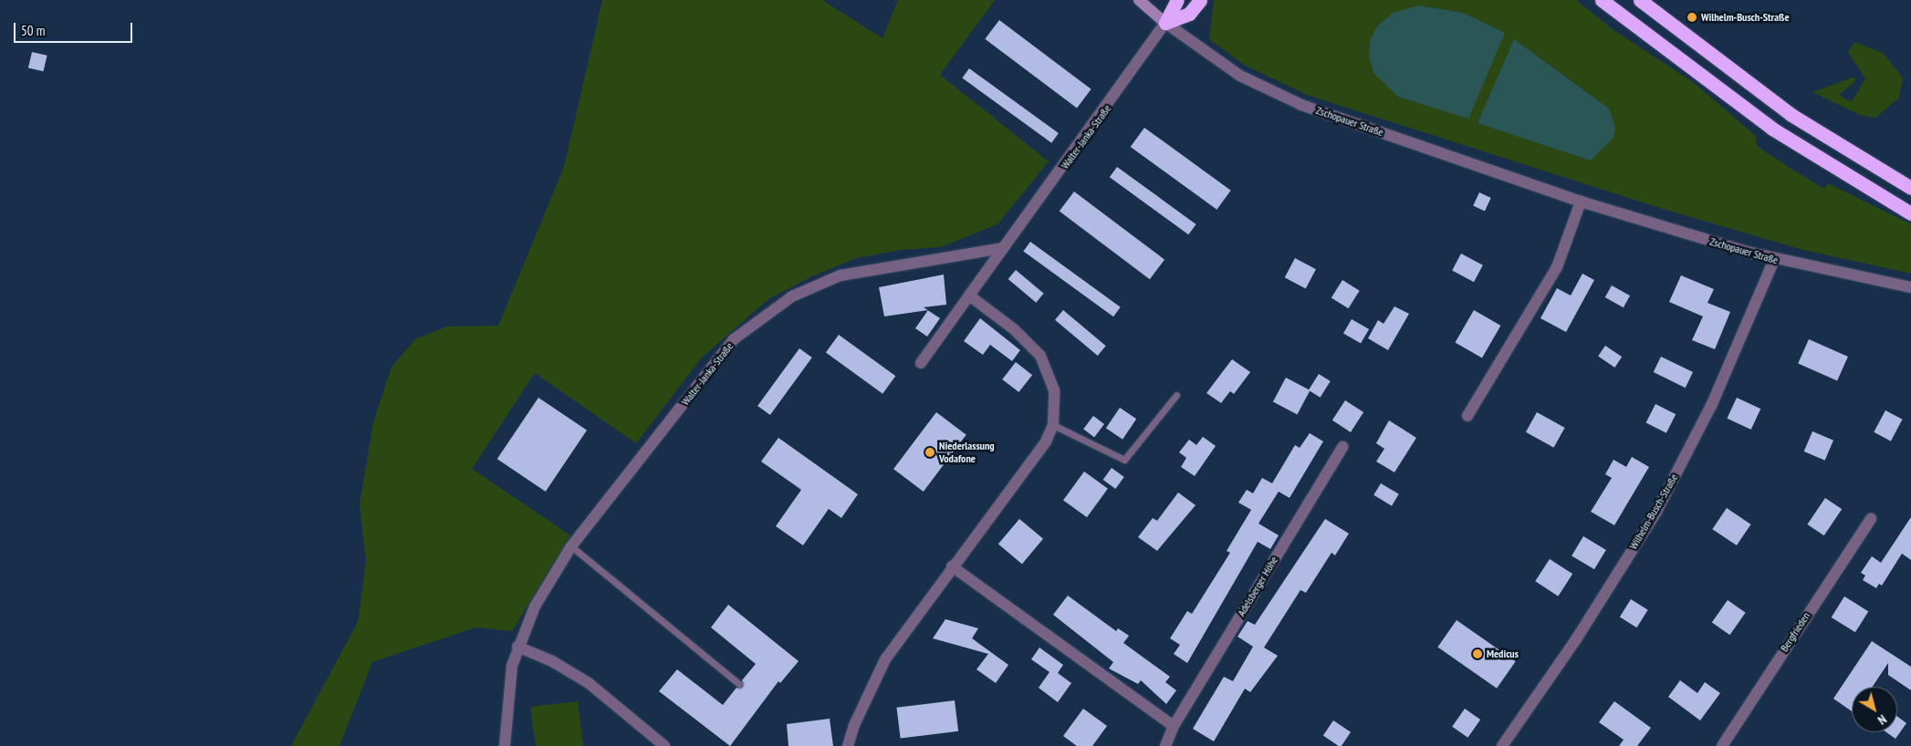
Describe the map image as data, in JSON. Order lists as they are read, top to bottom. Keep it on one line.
{"streets":{"street":["Zschopauer Straße","Walter-Janka-Straße","Wilhelm-Busch-Straße","Adelsberger Höhe","Bergfrieden"]},"crossings":[["Zschopauer Straße","Walter-Janka-Straße"],["Zschopauer Straße","Wilhelm-Busch-Straße"]],"places":["Wilhelm-Busch-Straße","Niederlassung Vodafone","Medicus"],"scale_bar":"50 m","north":"bottom right"}
